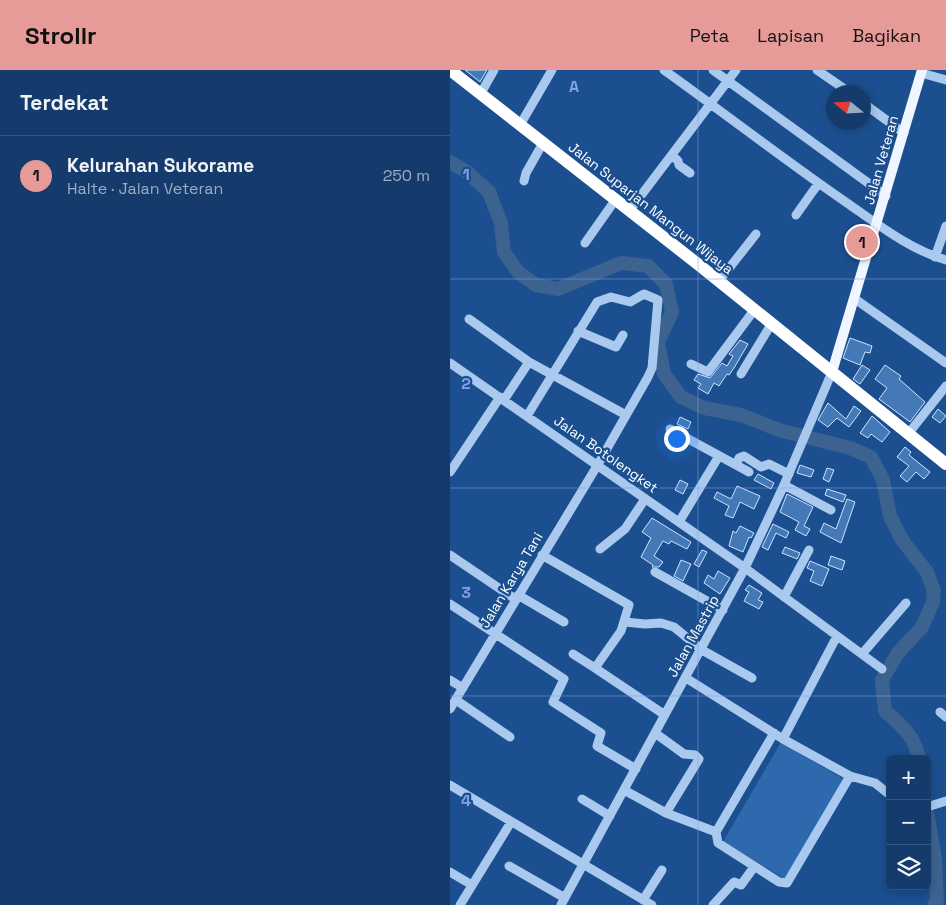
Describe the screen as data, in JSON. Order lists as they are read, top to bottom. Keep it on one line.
{"streets":{"highway":["Jalan Suparjan Mangun Wijaya"],"main road":["Jalan Veteran"],"street":["Jalan Botolengket","Jalan Karya Tani","Jalan Mastrip"]},"crossings":[["Jalan Veteran","Jalan Suparjan Mangun Wijaya"],["Jalan Veteran","Jalan Mastrip"],["Jalan Suparjan Mangun Wijaya","Jalan Mastrip"],["Jalan Botolengket","Jalan Karya Tani"],["Jalan Botolengket","Jalan Mastrip"]],"north":"left","page":{"header":"Strollr","nav":["Peta","Lapisan","Bagikan"],"heading":"Terdekat","list":[{"mark":"1","name":"Kelurahan Sukorame","note":"Halte · Jalan Veteran","value":"250 m"}],"pins":"1","map_buttons":["+","−"]},"grid":{"columns":["A"],"rows":["1","2","3","4"]}}
